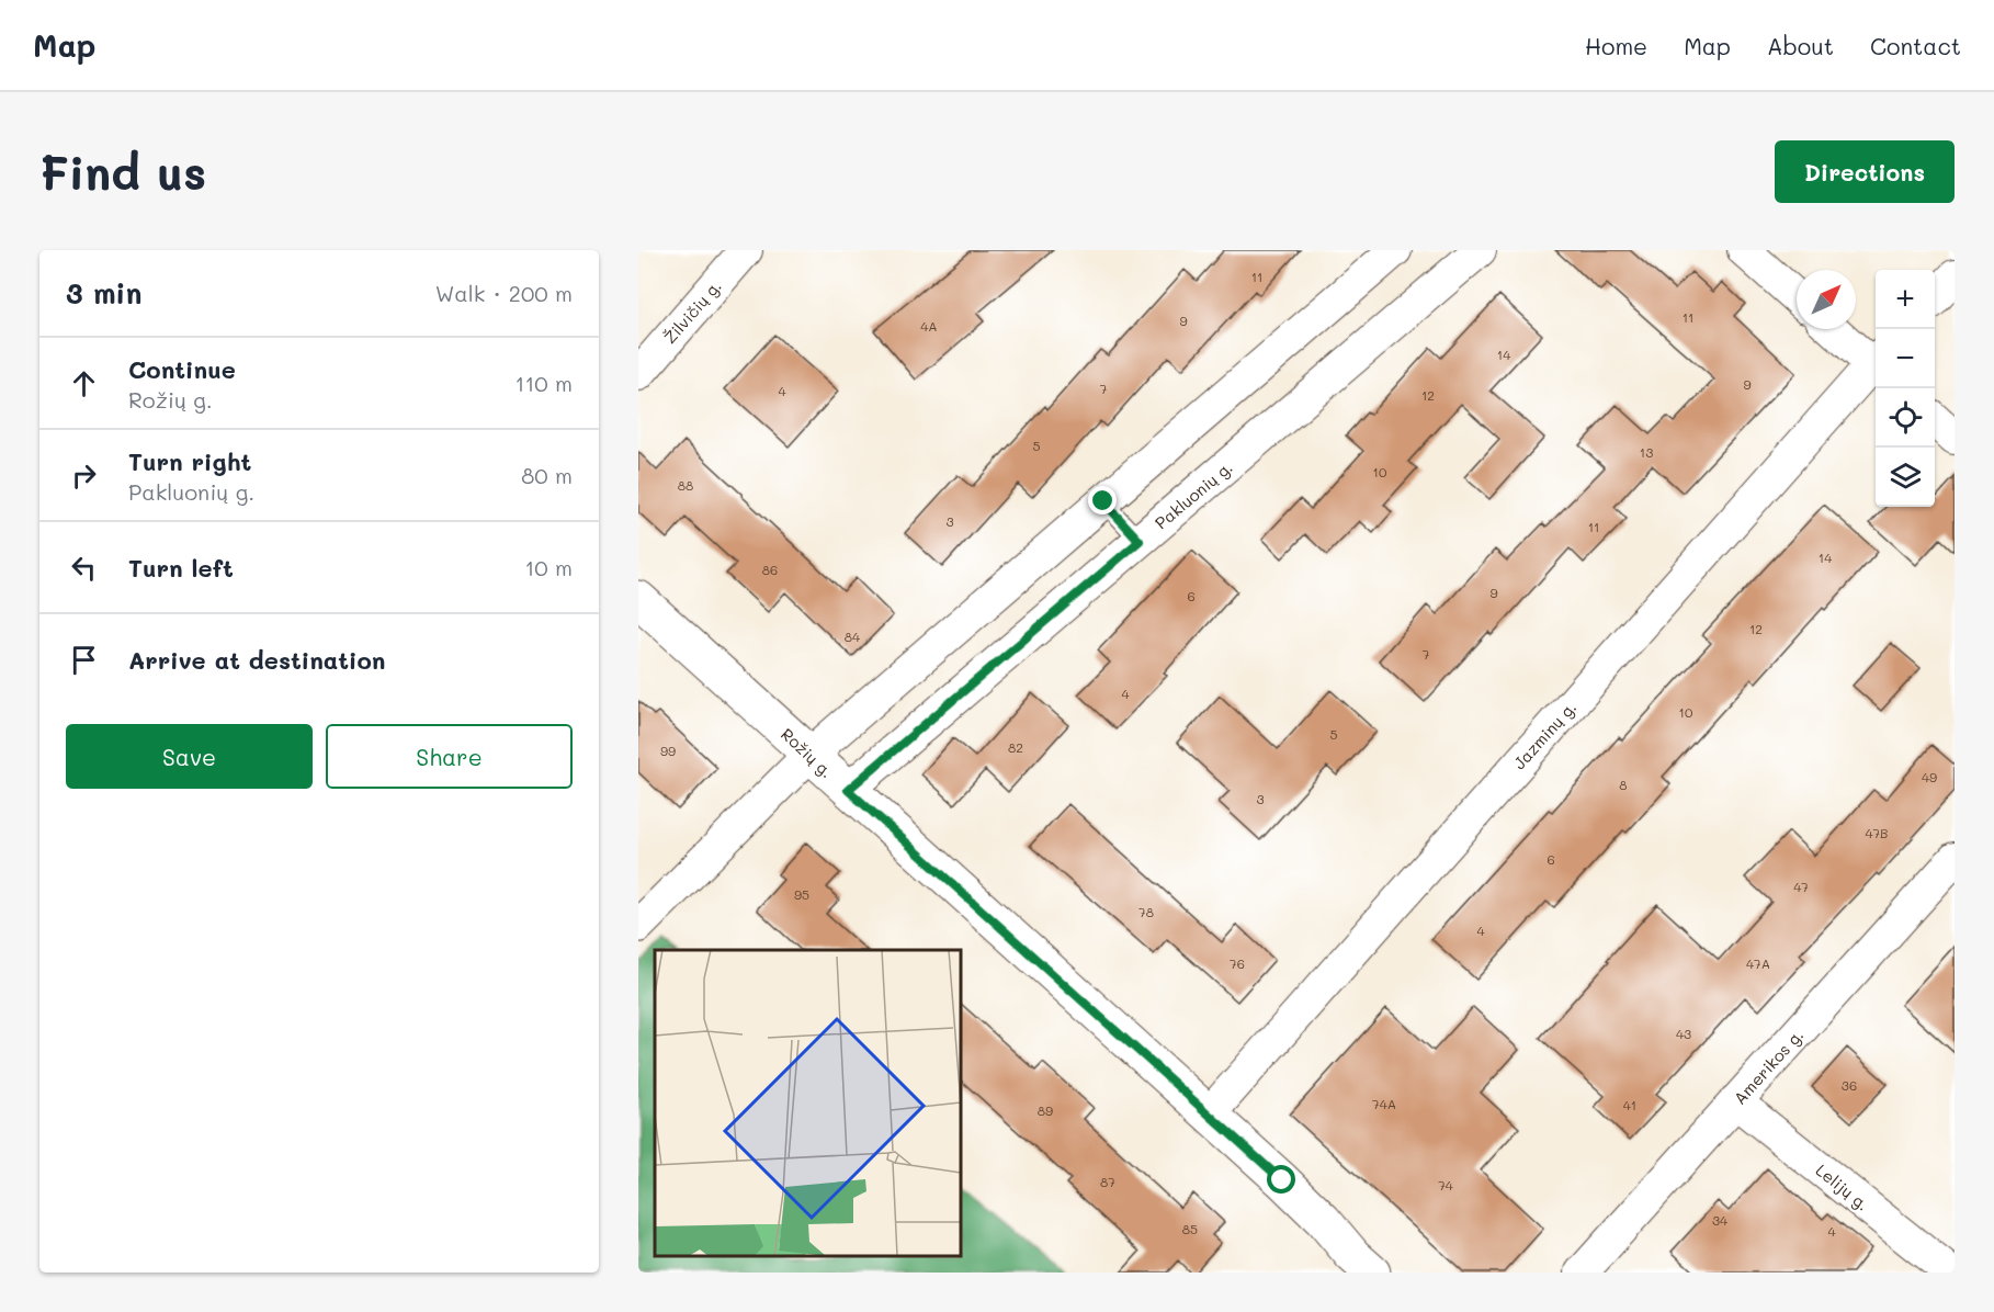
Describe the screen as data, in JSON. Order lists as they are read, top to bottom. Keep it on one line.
{"streets":{"street":["Žilvičių g.","Pakluonių g.","Jazminų g.","Rožių g.","Amerikos g.","Lelijų g."]},"crossings":[["Pakluonių g.","Rožių g."],["Jazminų g.","Rožių g."],["Amerikos g.","Lelijų g."]],"house_numbers":["11","11","9","4A","14","9","7","4","12","5","13","10","88","3","11","14","86","9","6","12","84","7","4","10","5","82","99","49","8","3","47B","6","47","95","78","4","76","47A","43","36","74A","41","89","87","74","34","85","4"],"north":"top right","page":{"header":"Map","nav":["Home","Map","About","Contact"],"buttons":["Directions",["Save","Share"]],"title":"Find us","heading":["3 min","Walk · 200 m"],"map_buttons":["+","−"],"list":[["Continue","Rožių g.","110 m"],["Turn right","Pakluonių g.","80 m"],["Turn left","10 m"],"Arrive at destination"]}}
